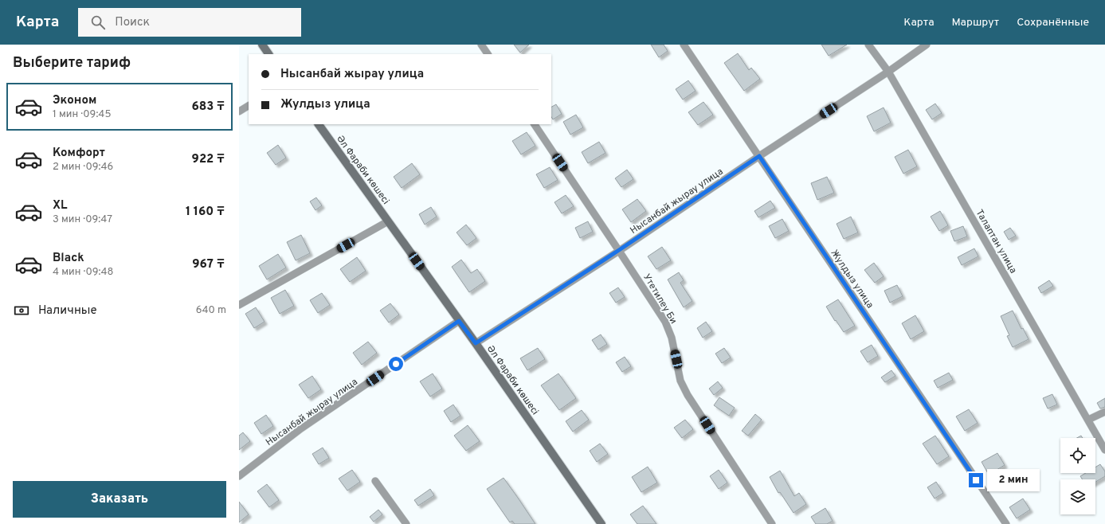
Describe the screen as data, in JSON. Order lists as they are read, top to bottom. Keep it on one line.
{"streets":{"street":["Әл Фараби көшесі","Нысанбай жырау улица","Талаптан улица","Жулдыз улица","Утетилеу Би"]},"crossings":[["Әл Фараби көшесі","Нысанбай жырау улица"],["Нысанбай жырау улица","Талаптан улица"],["Нысанбай жырау улица","Жулдыз улица"],["Нысанбай жырау улица","Утетилеу Би"]],"page":{"header":"Карта","search":"Поиск","nav":["Карта","Маршрут","Сохранённые"],"heading":"Выберите тариф","banner":["Нысанбай жырау улица","Жулдыз улица"],"list":[{"name":"Эконом","note":"1 мин · 09:45","value":"683 ₸"},{"name":"Комфорт","note":"2 мин · 09:46","value":"922 ₸"},{"name":"XL","note":"3 мин · 09:47","value":"1 160 ₸"},{"name":"Black","note":"4 мин · 09:48","value":"967 ₸"}],"pay":["Наличные","640 m"],"bubble":"2 мин","buttons":"Заказать"}}
